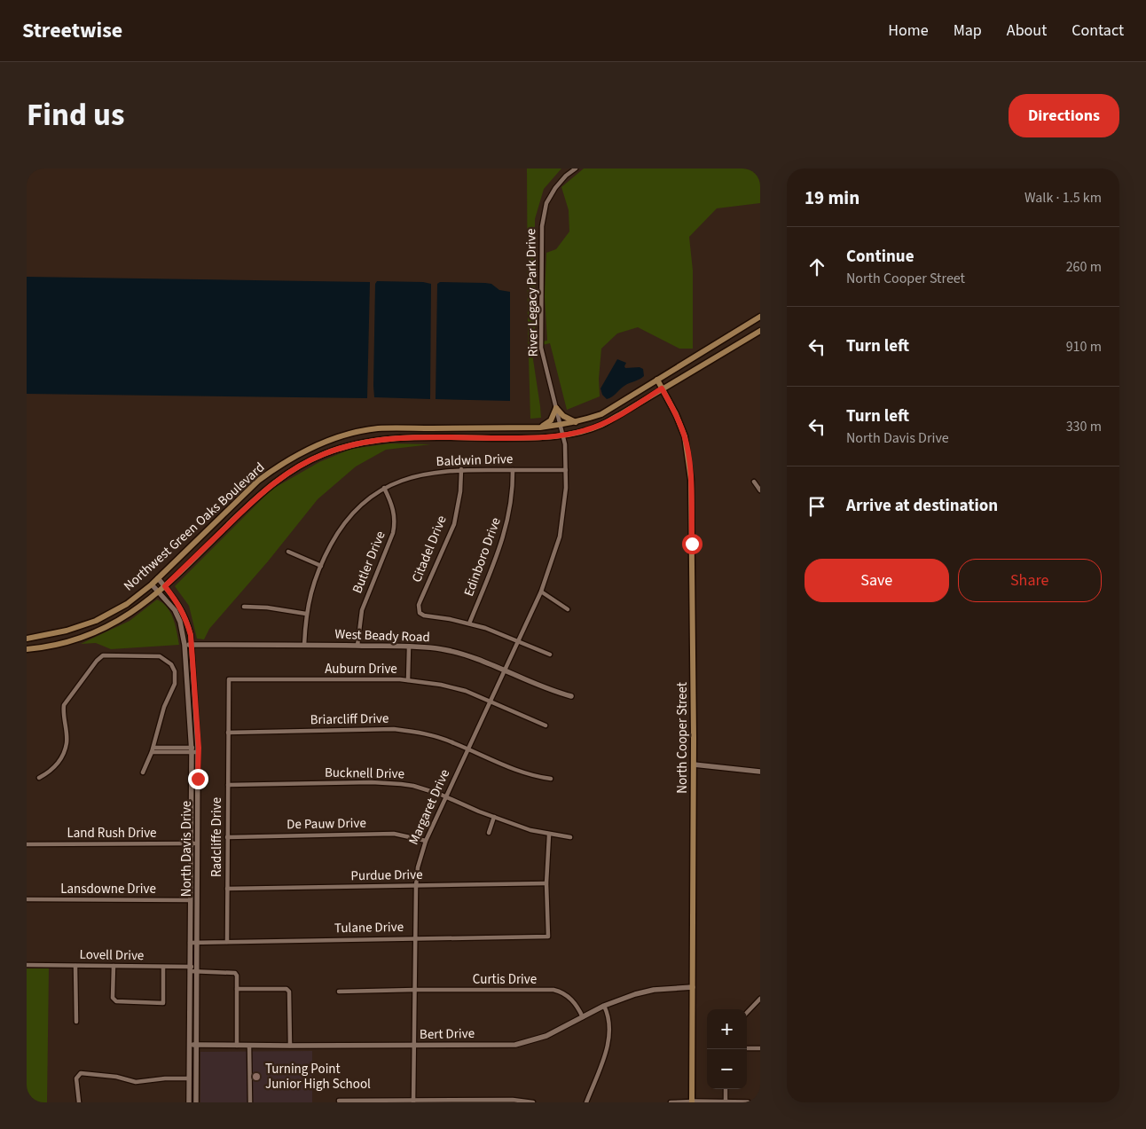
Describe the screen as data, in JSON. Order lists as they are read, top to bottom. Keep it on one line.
{"streets":{"main road":["Northwest Green Oaks Boulevard","North Cooper Street"],"street":["River Legacy Park Drive","Baldwin Drive","Citadel Drive","Edinboro Drive","Butler Drive","West Beady Road","Auburn Drive","Briarcliff Drive","Bucknell Drive","Margaret Drive","De Pauw Drive","Land Rush Drive","Radcliffe Drive","North Davis Drive","Purdue Drive","Lansdowne Drive","Tulane Drive","Lovell Drive","Curtis Drive","Bert Drive"]},"crossings":[["River Legacy Park Drive","Northwest Green Oaks Boulevard"],["River Legacy Park Drive","Margaret Drive"],["Baldwin Drive","Citadel Drive"],["Baldwin Drive","Edinboro Drive"],["Baldwin Drive","Butler Drive"],["Baldwin Drive","West Beady Road"],["Baldwin Drive","Margaret Drive"],["Northwest Green Oaks Boulevard","North Cooper Street"],["Northwest Green Oaks Boulevard","Margaret Drive"],["Northwest Green Oaks Boulevard","North Davis Drive"],["Citadel Drive","Edinboro Drive"],["Butler Drive","West Beady Road"],["West Beady Road","Margaret Drive"],["West Beady Road","North Davis Drive"],["Auburn Drive","Margaret Drive"],["Auburn Drive","Radcliffe Drive"],["Briarcliff Drive","Margaret Drive"],["Briarcliff Drive","Radcliffe Drive"],["North Cooper Street","Bert Drive"],["Bucknell Drive","Margaret Drive"],["Bucknell Drive","Radcliffe Drive"],["Margaret Drive","De Pauw Drive"],["Margaret Drive","Purdue Drive"],["Margaret Drive","Tulane Drive"],["Margaret Drive","Curtis Drive"],["Margaret Drive","Bert Drive"],["De Pauw Drive","Radcliffe Drive"],["Land Rush Drive","North Davis Drive"],["Radcliffe Drive","Purdue Drive"],["Radcliffe Drive","Tulane Drive"],["North Davis Drive","Lansdowne Drive"],["North Davis Drive","Tulane Drive"],["North Davis Drive","Lovell Drive"],["North Davis Drive","Bert Drive"],["Purdue Drive","Tulane Drive"],["Curtis Drive","Bert Drive"]],"places":["Turning Point Junior High School"],"page":{"header":"Streetwise","nav":["Home","Map","About","Contact"],"title":"Find us","buttons":["Directions",["Save","Share"]],"heading":["19 min","Walk · 1.5 km"],"list":[["Continue","North Cooper Street","260 m"],["Turn left","910 m"],["Turn left","North Davis Drive","330 m"],"Arrive at destination"],"map_buttons":["+","−"]}}
